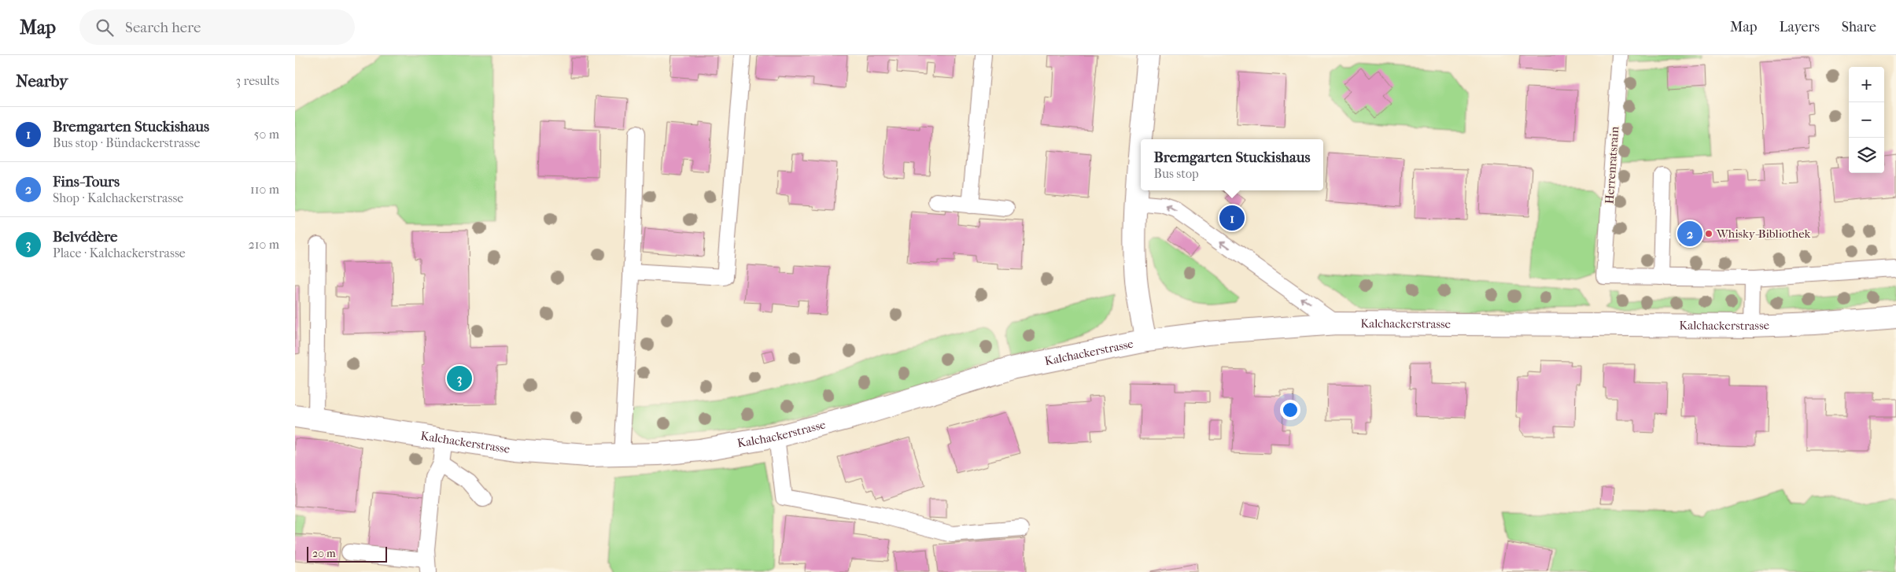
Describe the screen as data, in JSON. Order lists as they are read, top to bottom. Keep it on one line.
{"streets":{"street":["Kalchackerstrasse"],"lane":["Herrenratsrain"]},"places":["Whisky-Bibliothek"],"scale_bar":"20 m","page":{"header":"Map","search":"Search here","nav":["Map","Layers","Share"],"heading":["Nearby","3 results"],"map_buttons":["+","−"],"list":[{"mark":"1","name":"Bremgarten Stuckishaus","note":"Bus stop · Bündackerstrasse","value":"50 m"},{"mark":"2","name":"Fins-Tours","note":"Shop · Kalchackerstrasse","value":"110 m"},{"mark":"3","name":"Belvédère","note":"Place · Kalchackerstrasse","value":"210 m"}],"popup":["Bremgarten Stuckishaus","Bus stop"],"pins":["1","2","3"],"scale":"20 m"}}
